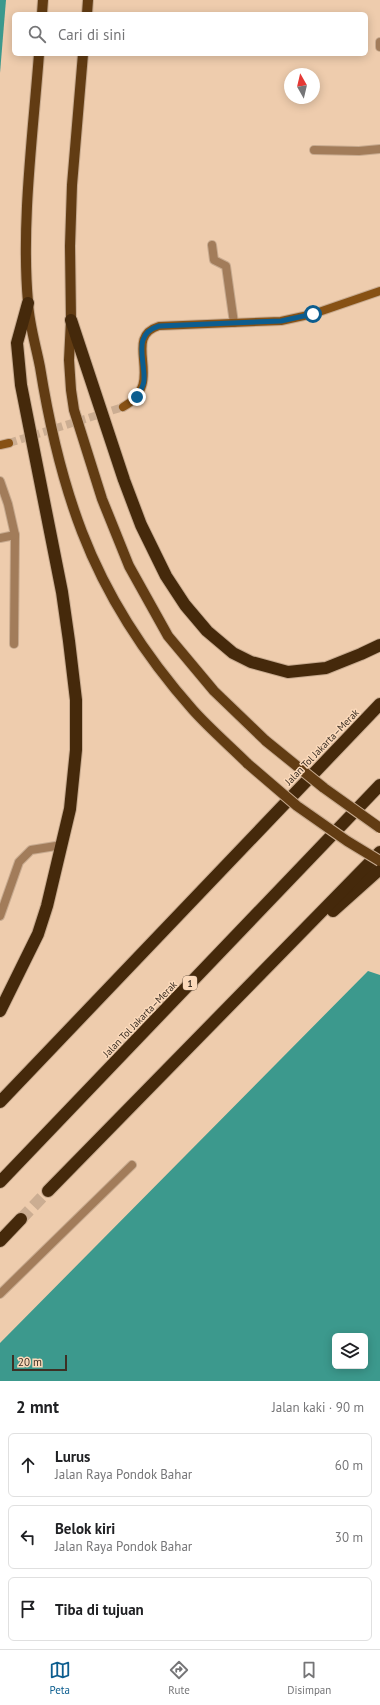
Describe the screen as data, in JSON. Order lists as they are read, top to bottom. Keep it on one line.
{"streets":{"highway":["Jalan Tol Jakarta–Merak","1"]},"scale_bar":"20 m","north":"top","page":{"search":"Cari di sini","scale":"20 m","heading":["2 mnt","Jalan kaki · 90 m"],"list":[["Lurus","Jalan Raya Pondok Bahar","60 m"],["Belok kiri","Jalan Raya Pondok Bahar","30 m"],"Tiba di tujuan"],"nav":["Peta","Rute","Disimpan"]}}
